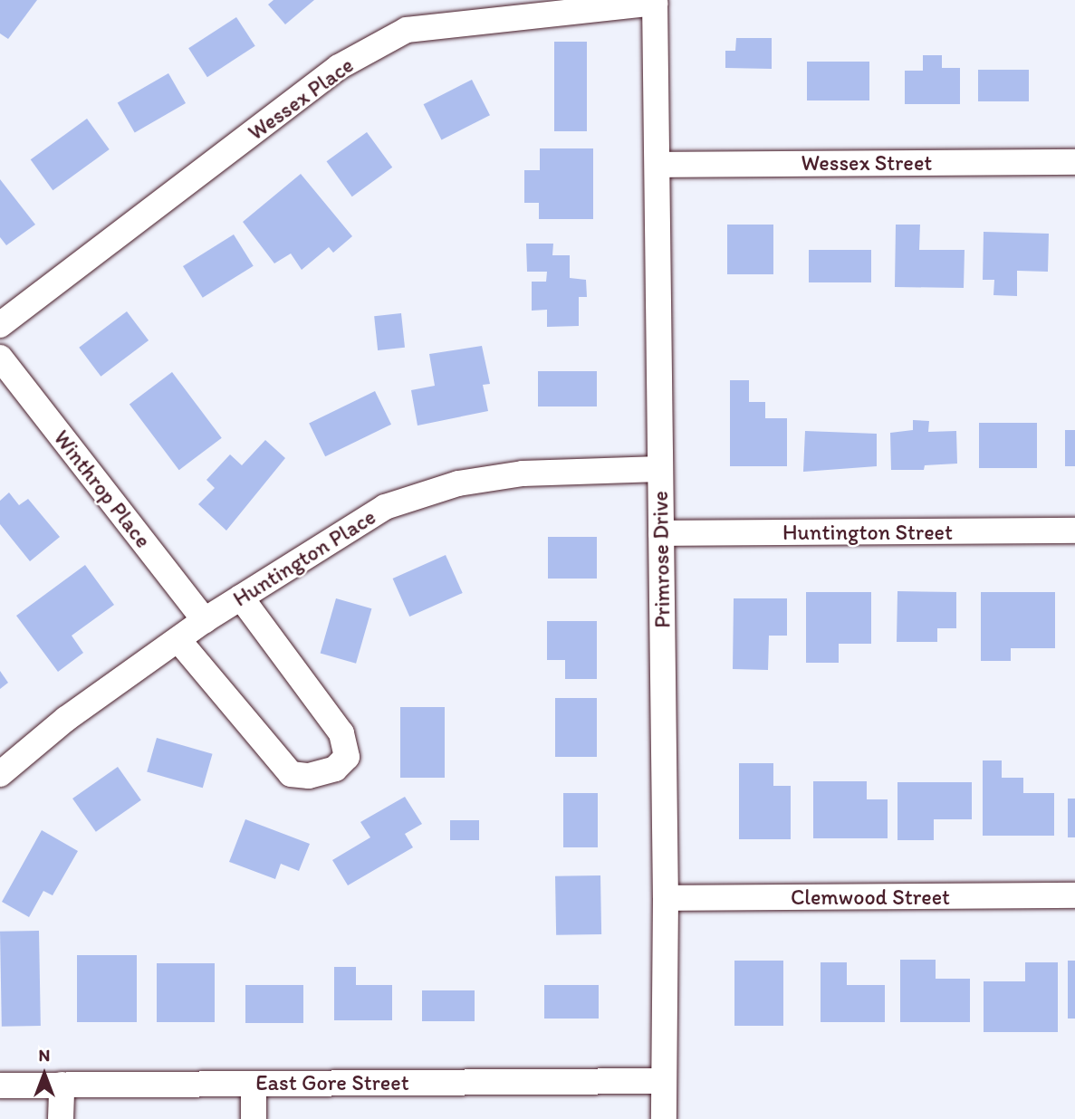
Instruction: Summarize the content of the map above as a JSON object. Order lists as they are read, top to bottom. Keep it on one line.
{"streets":{"street":["Wessex Place","Wessex Street","Winthrop Place","Huntington Street","Huntington Place","Primrose Drive","Clemwood Street","East Gore Street"]},"crossings":[["Wessex Place","Primrose Drive"],["Wessex Street","Primrose Drive"],["Winthrop Place","Huntington Place"],["Huntington Street","Primrose Drive"],["Huntington Place","Primrose Drive"],["Primrose Drive","Clemwood Street"],["Primrose Drive","East Gore Street"]],"north":"top"}
